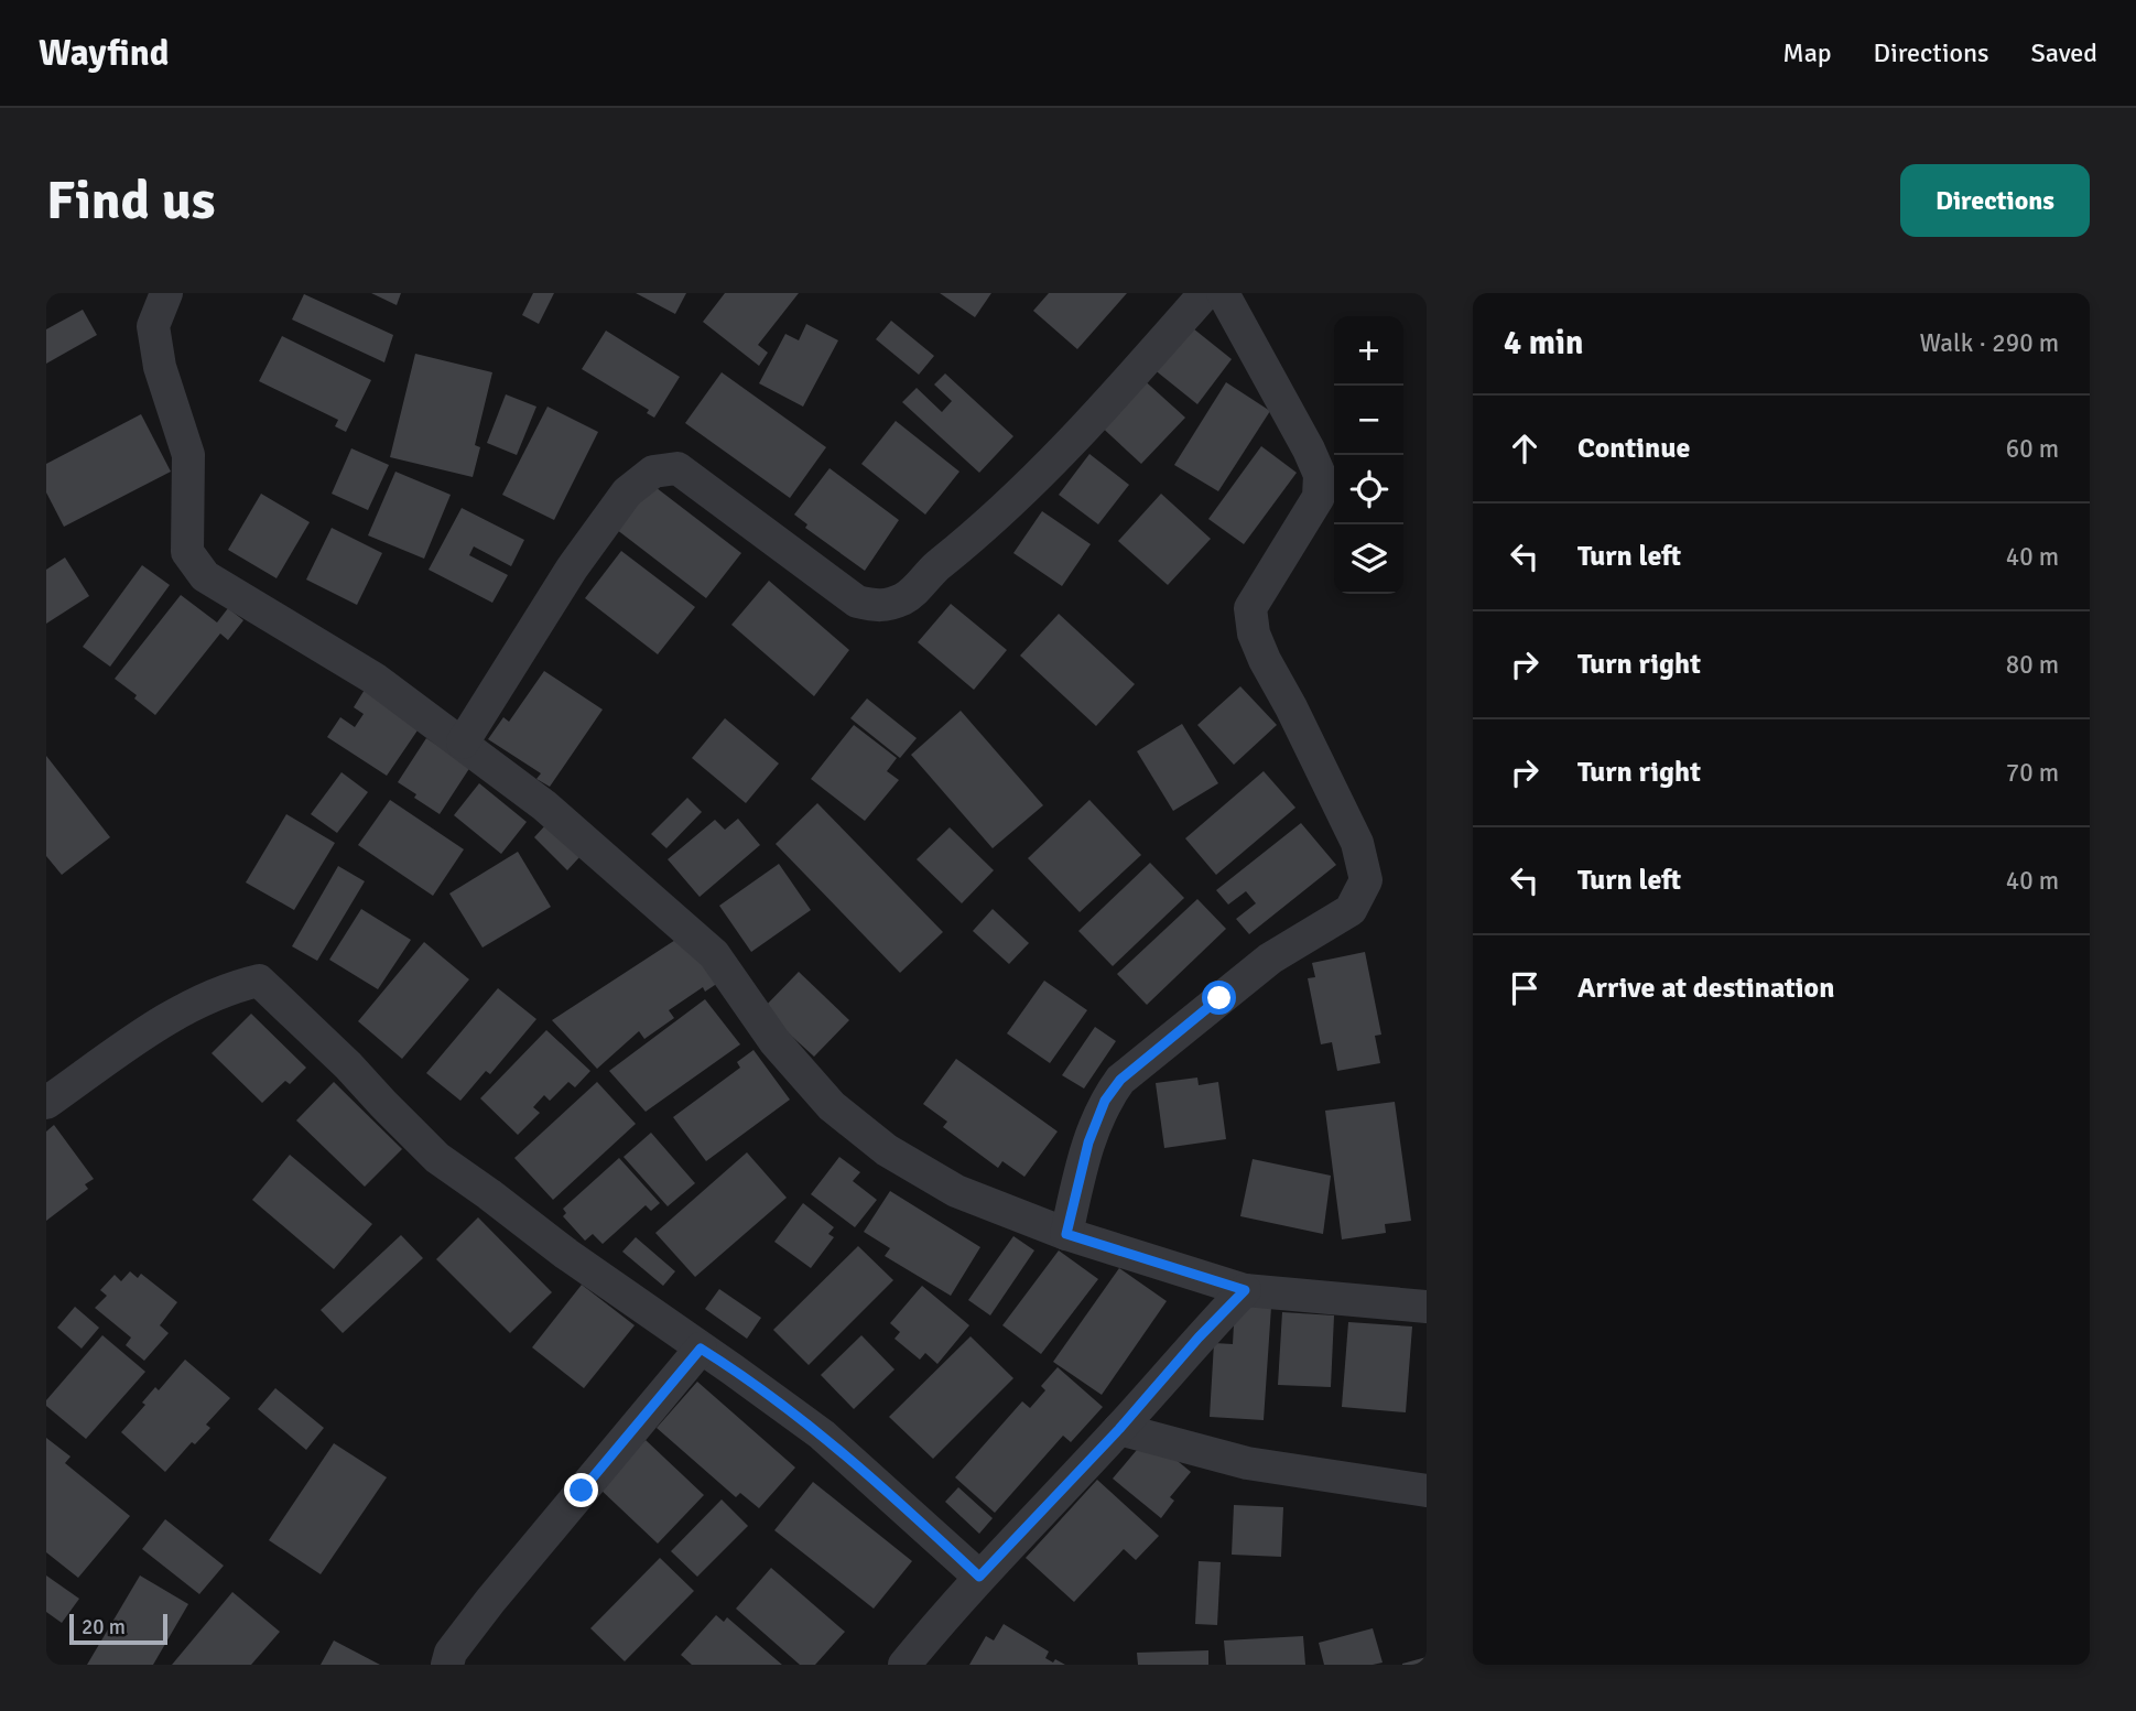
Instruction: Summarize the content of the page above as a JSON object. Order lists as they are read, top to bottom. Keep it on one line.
{"scale_bar":"20 m","page":{"header":"Wayfind","nav":["Map","Directions","Saved"],"buttons":"Directions","title":"Find us","heading":["4 min","Walk · 290 m"],"map_buttons":["+","−"],"list":[["Continue","60 m"],["Turn left","40 m"],["Turn right","80 m"],["Turn right","70 m"],["Turn left","40 m"],"Arrive at destination"],"scale":"20 m"}}
